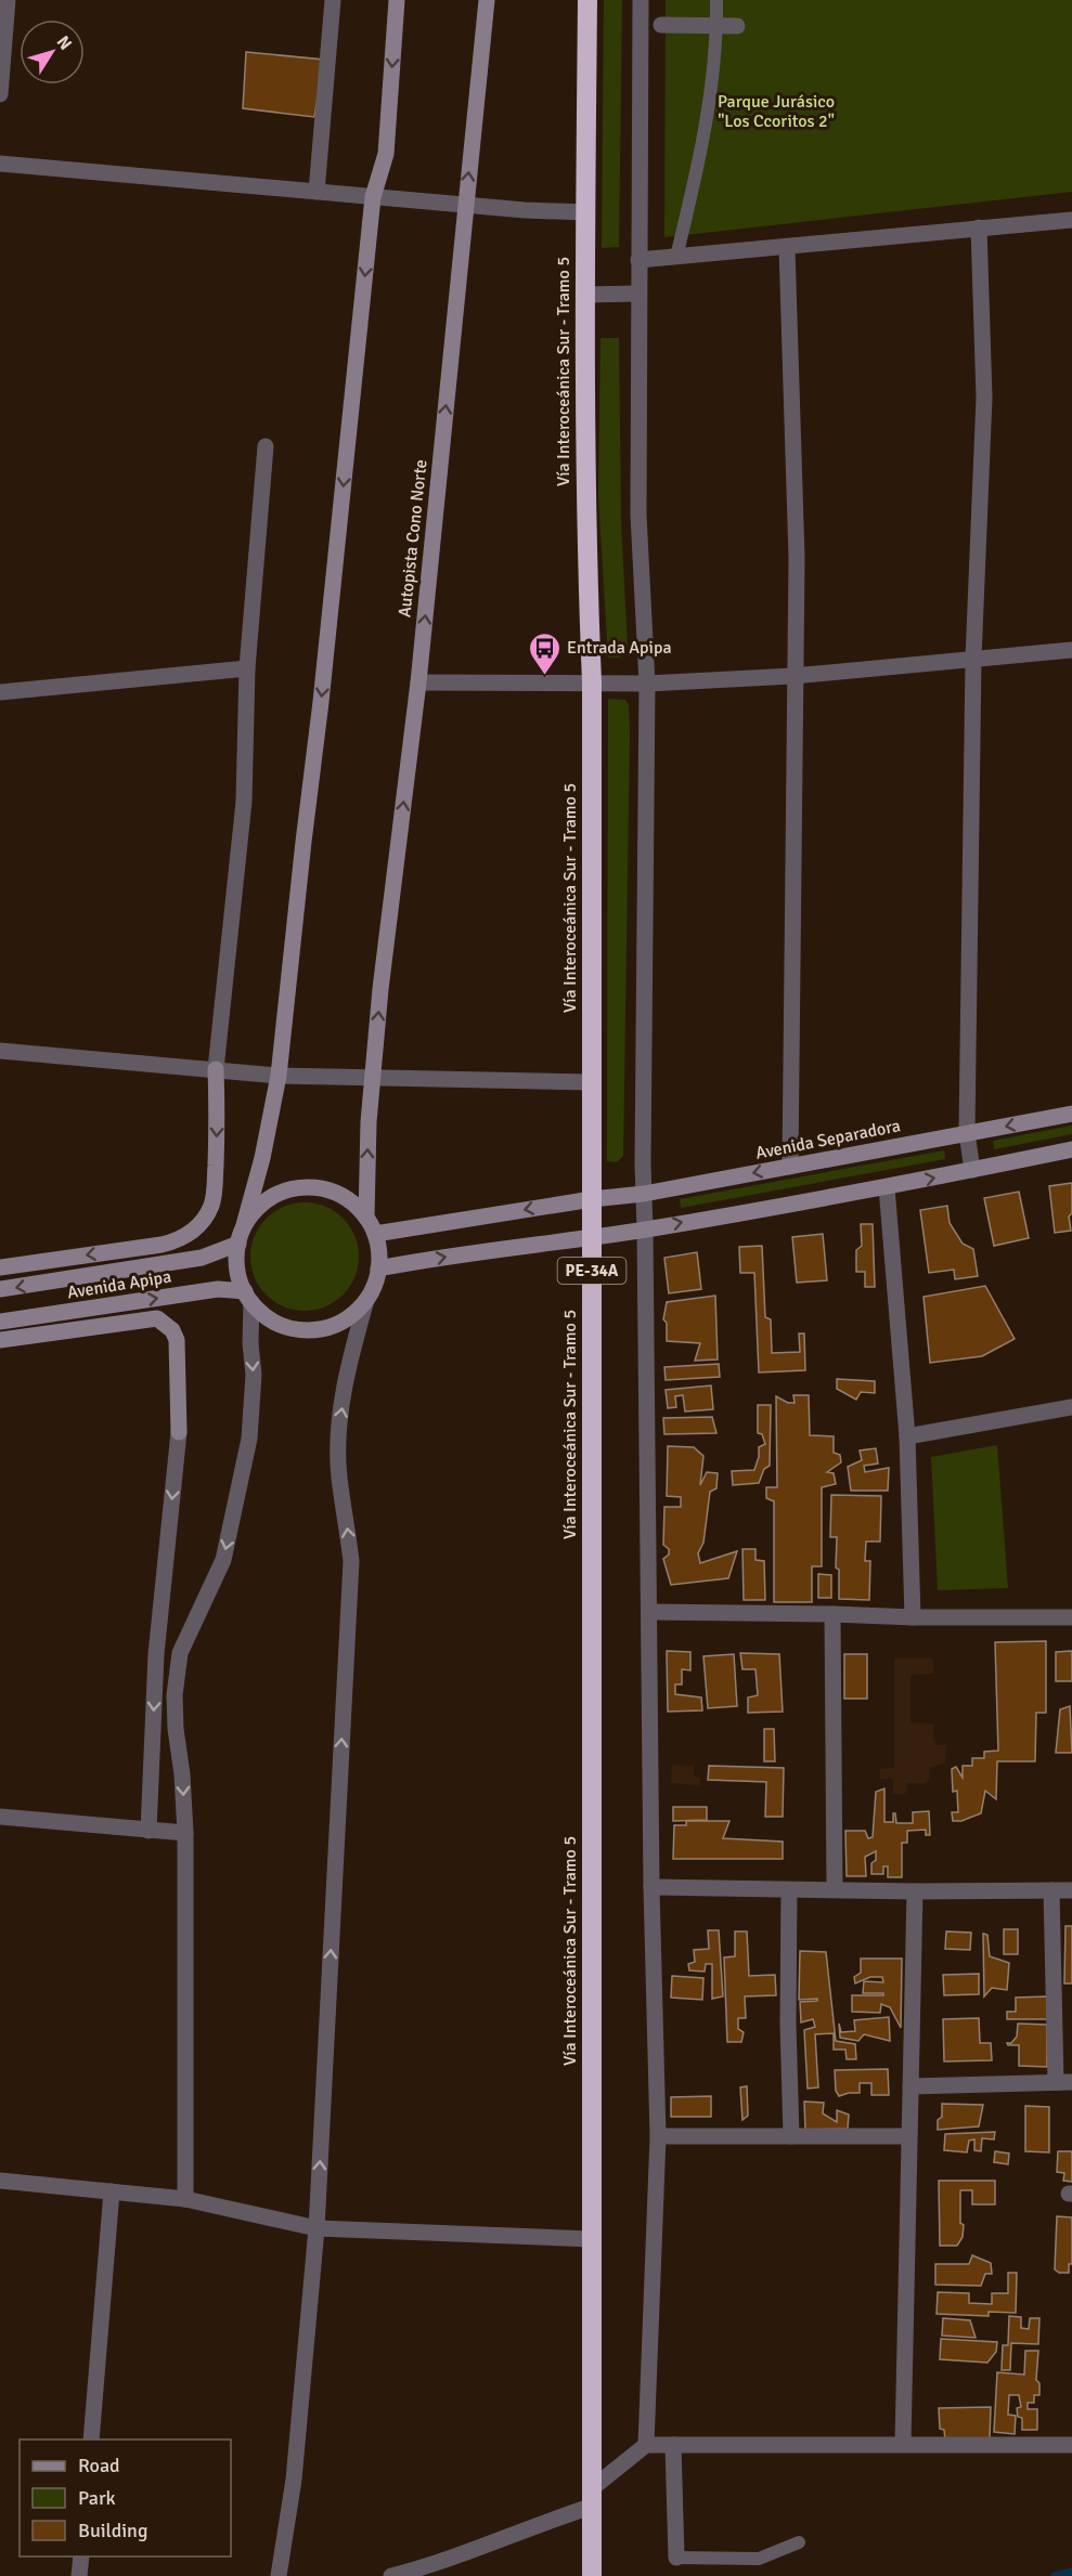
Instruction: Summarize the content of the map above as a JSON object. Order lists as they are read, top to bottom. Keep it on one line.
{"streets":{"highway":["Vía Interoceánica Sur - Tramo 5","PE-34A"],"main road":["Autopista Cono Norte","Avenida Separadora","Avenida Apipa"]},"crossings":[["Vía Interoceánica Sur - Tramo 5","Avenida Separadora"],["Autopista Cono Norte","Avenida Apipa"]],"parks":["Parque Jurásico \"Los Ccoritos 2\""],"places":{"bus stop":["Entrada Apipa"]},"legend":["Road","Park","Building"],"north":"top right"}
